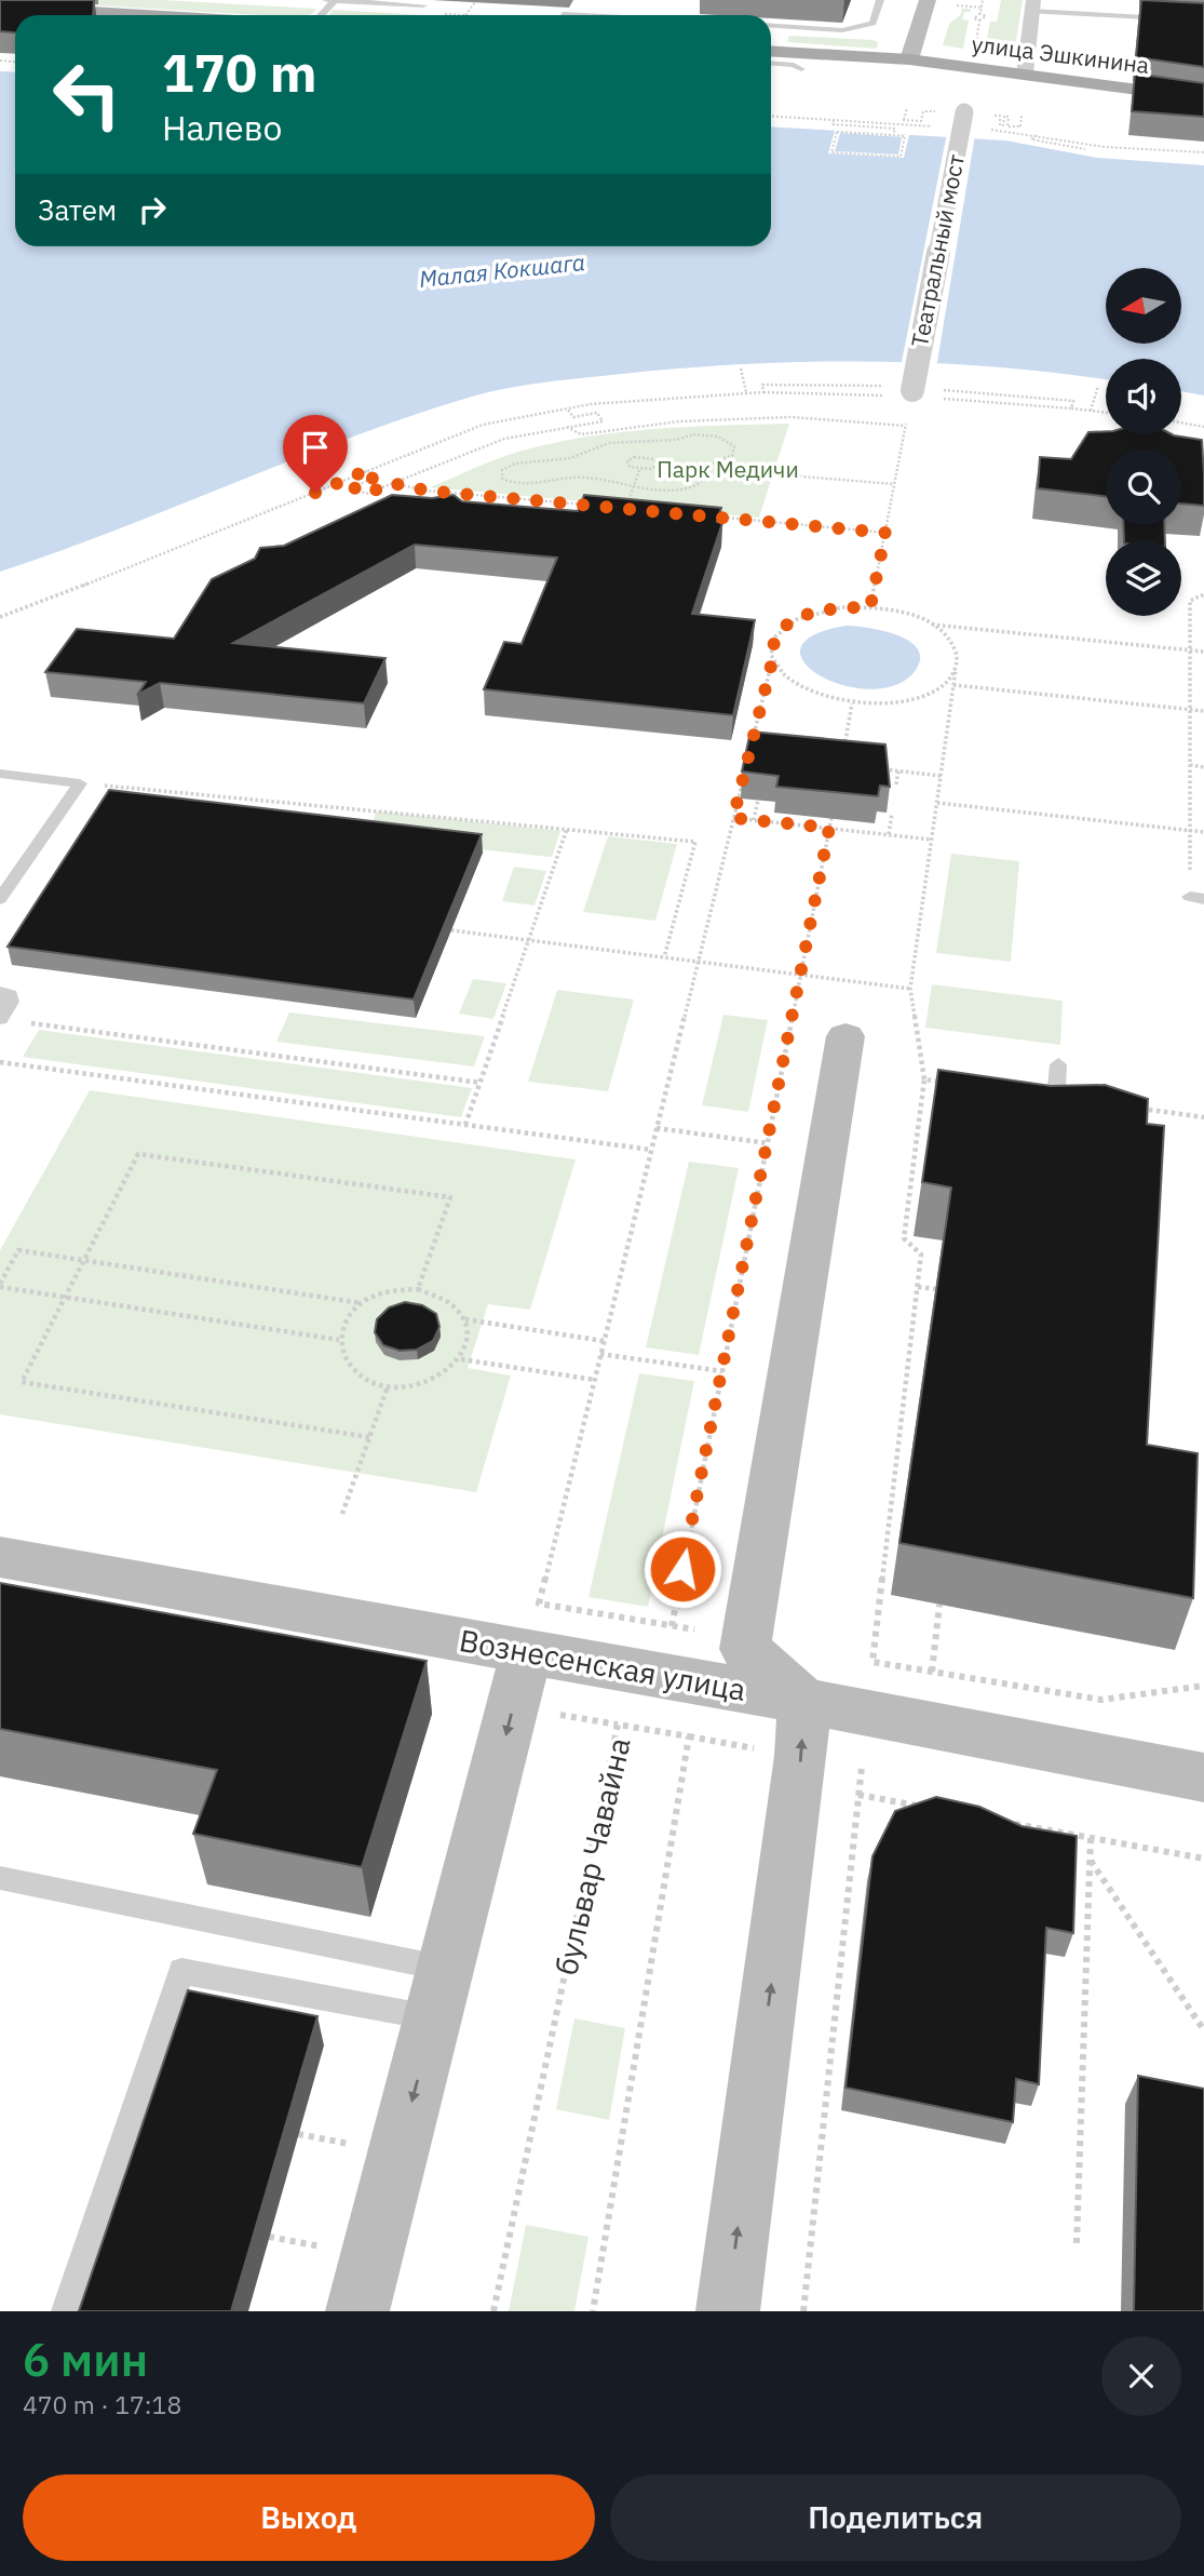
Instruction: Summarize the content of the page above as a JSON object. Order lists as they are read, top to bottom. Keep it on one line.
{"streets":{"main road":["улица Эшкинина"],"street":["Театральный мост","Вознесенская улица"],"path":["бульвар Чавайна"]},"water":["Малая Кокшага"],"parks":["Парк Медичи"],"north":"left","page":{"turn":["170 m","Налево"],"then":"Затем","heading":["6 мин","470 m · 17:18"],"buttons":["Выход","Поделиться"]}}
